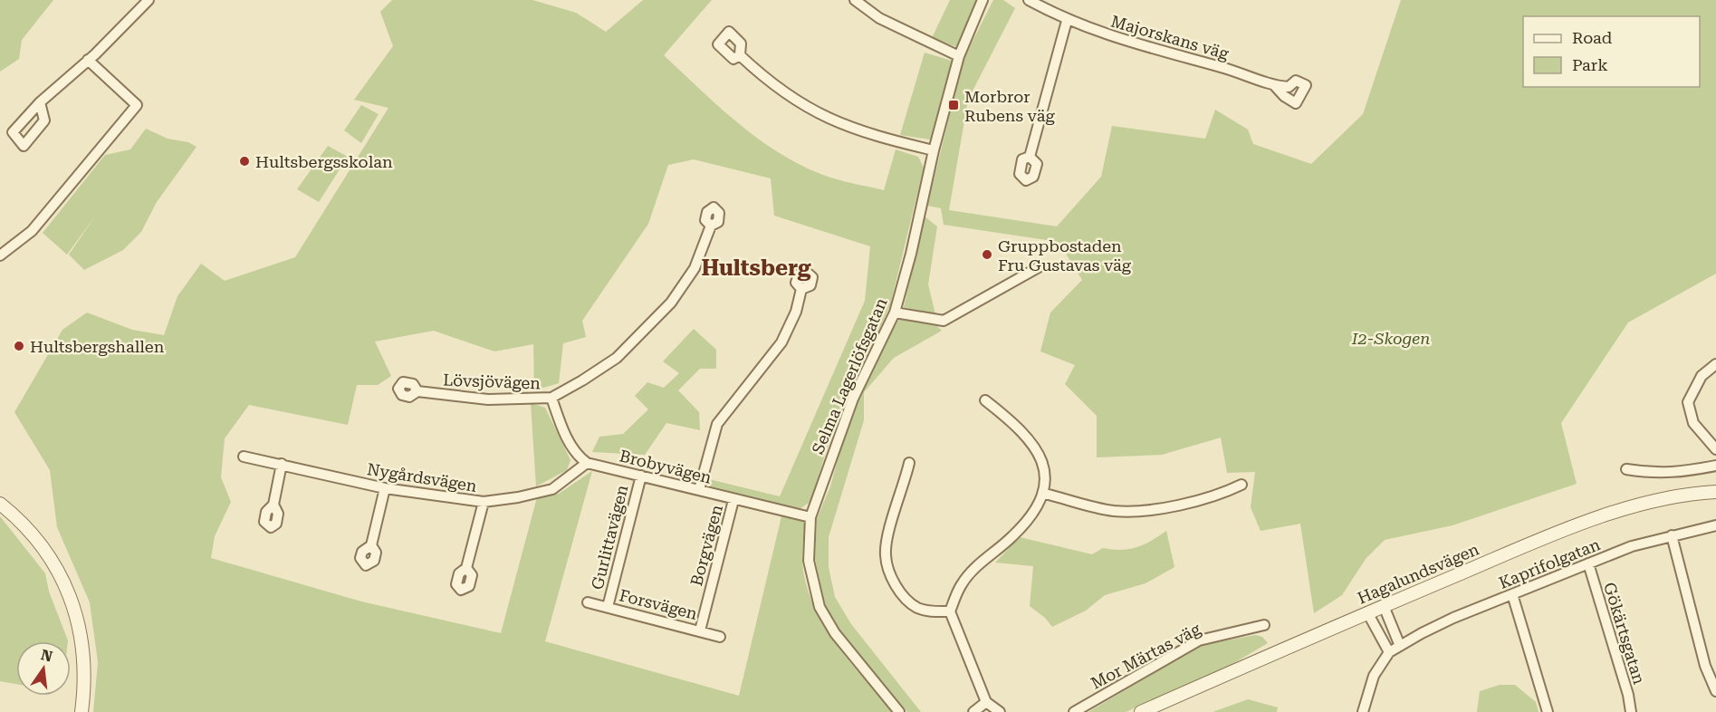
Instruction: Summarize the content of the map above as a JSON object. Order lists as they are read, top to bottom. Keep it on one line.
{"streets":{"street":["Majorskans väg","Selma Lagerlöfsgatan","Lövsjövägen","Brobyvägen","Nygårdsvägen","Gurlittavägen","Borgvägen","Kaprifolgatan","Hagalundsvägen","Forsvägen","Gökärtsgatan","Mor Märtas väg"]},"crossings":[["Selma Lagerlöfsgatan","Brobyvägen"],["Brobyvägen","Nygårdsvägen"],["Brobyvägen","Gurlittavägen"],["Brobyvägen","Borgvägen"],["Gurlittavägen","Forsvägen"],["Borgvägen","Forsvägen"],["Kaprifolgatan","Gökärtsgatan"]],"districts":["Hultsberg"],"parks":["I2-Skogen"],"places":{"transit":["Morbror Rubens väg"],"other":["Hultsbergsskolan","Gruppbostaden Fru Gustavas väg","Hultsbergshallen"]},"legend":["Road","Park"],"north":"top"}
